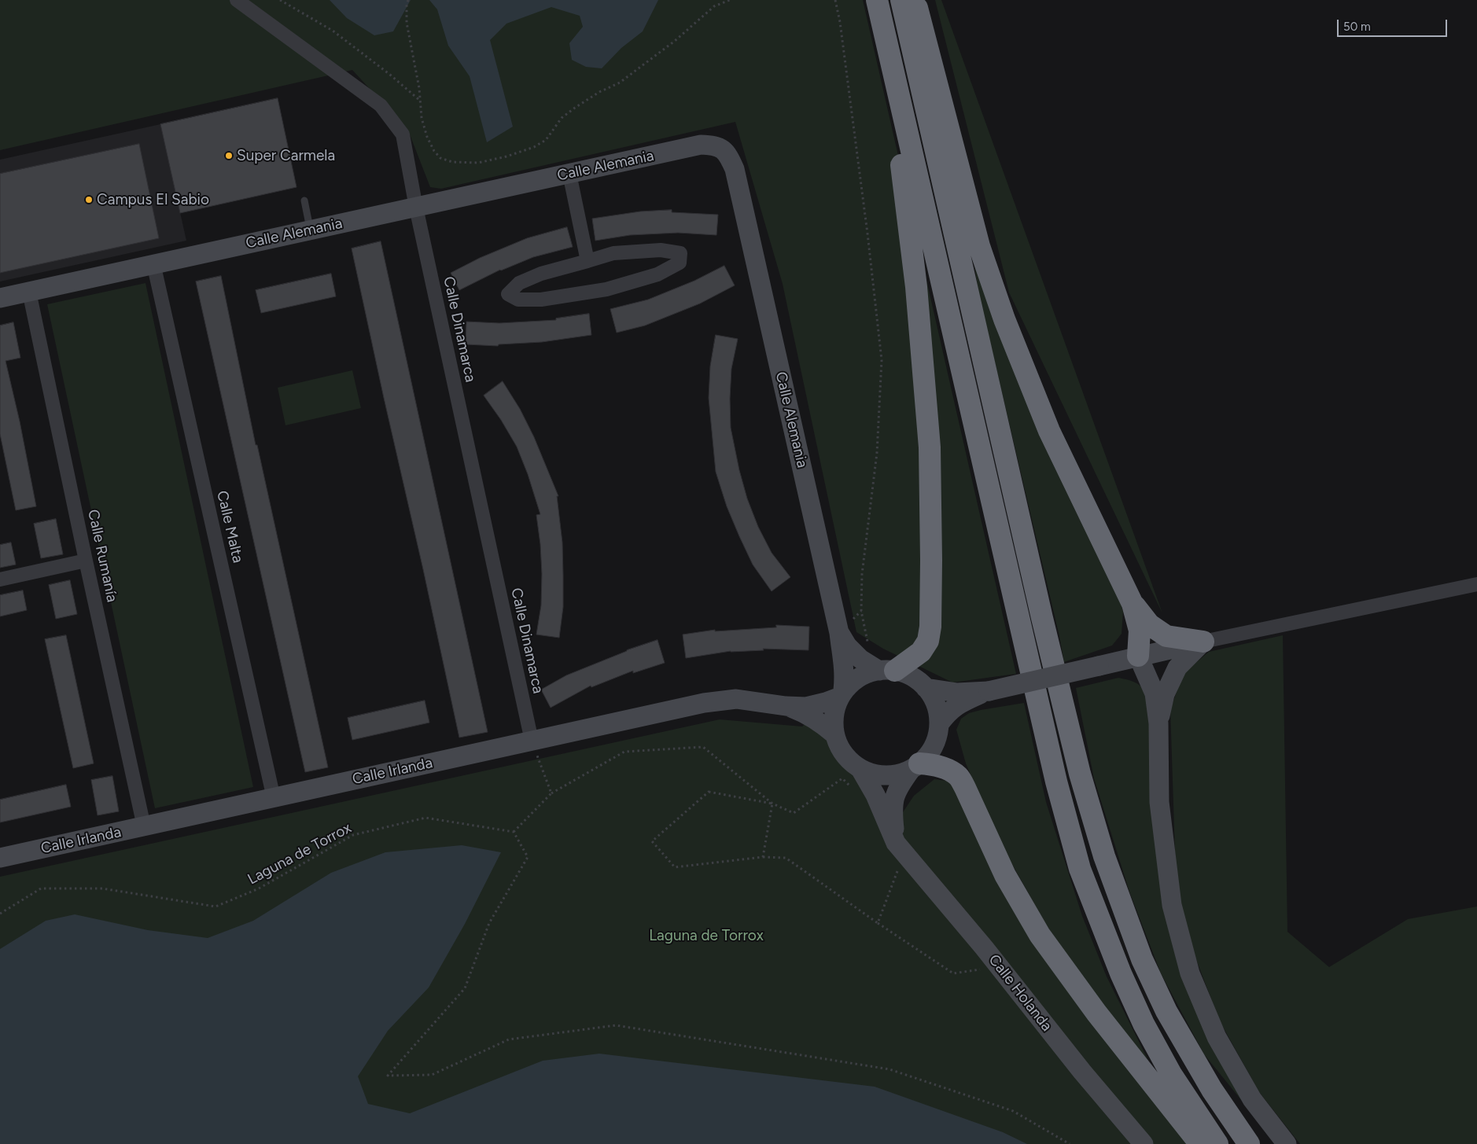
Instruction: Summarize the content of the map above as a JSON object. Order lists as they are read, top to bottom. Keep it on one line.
{"streets":{"street":["Calle Alemania","Calle Dinamarca","Calle Malta","Calle Rumanía","Calle Irlanda","Calle Holanda"],"path":["Laguna de Torrox"]},"crossings":[["Calle Alemania","Calle Dinamarca"],["Calle Alemania","Calle Malta"],["Calle Alemania","Calle Rumanía"],["Calle Alemania","Calle Irlanda"],["Calle Alemania","Calle Holanda"],["Calle Dinamarca","Calle Irlanda"],["Calle Malta","Calle Irlanda"],["Calle Rumanía","Calle Irlanda"],["Calle Irlanda","Calle Holanda"]],"parks":["Laguna de Torrox"],"places":["Super Carmela","Campus El Sabio"],"scale_bar":"50 m"}
